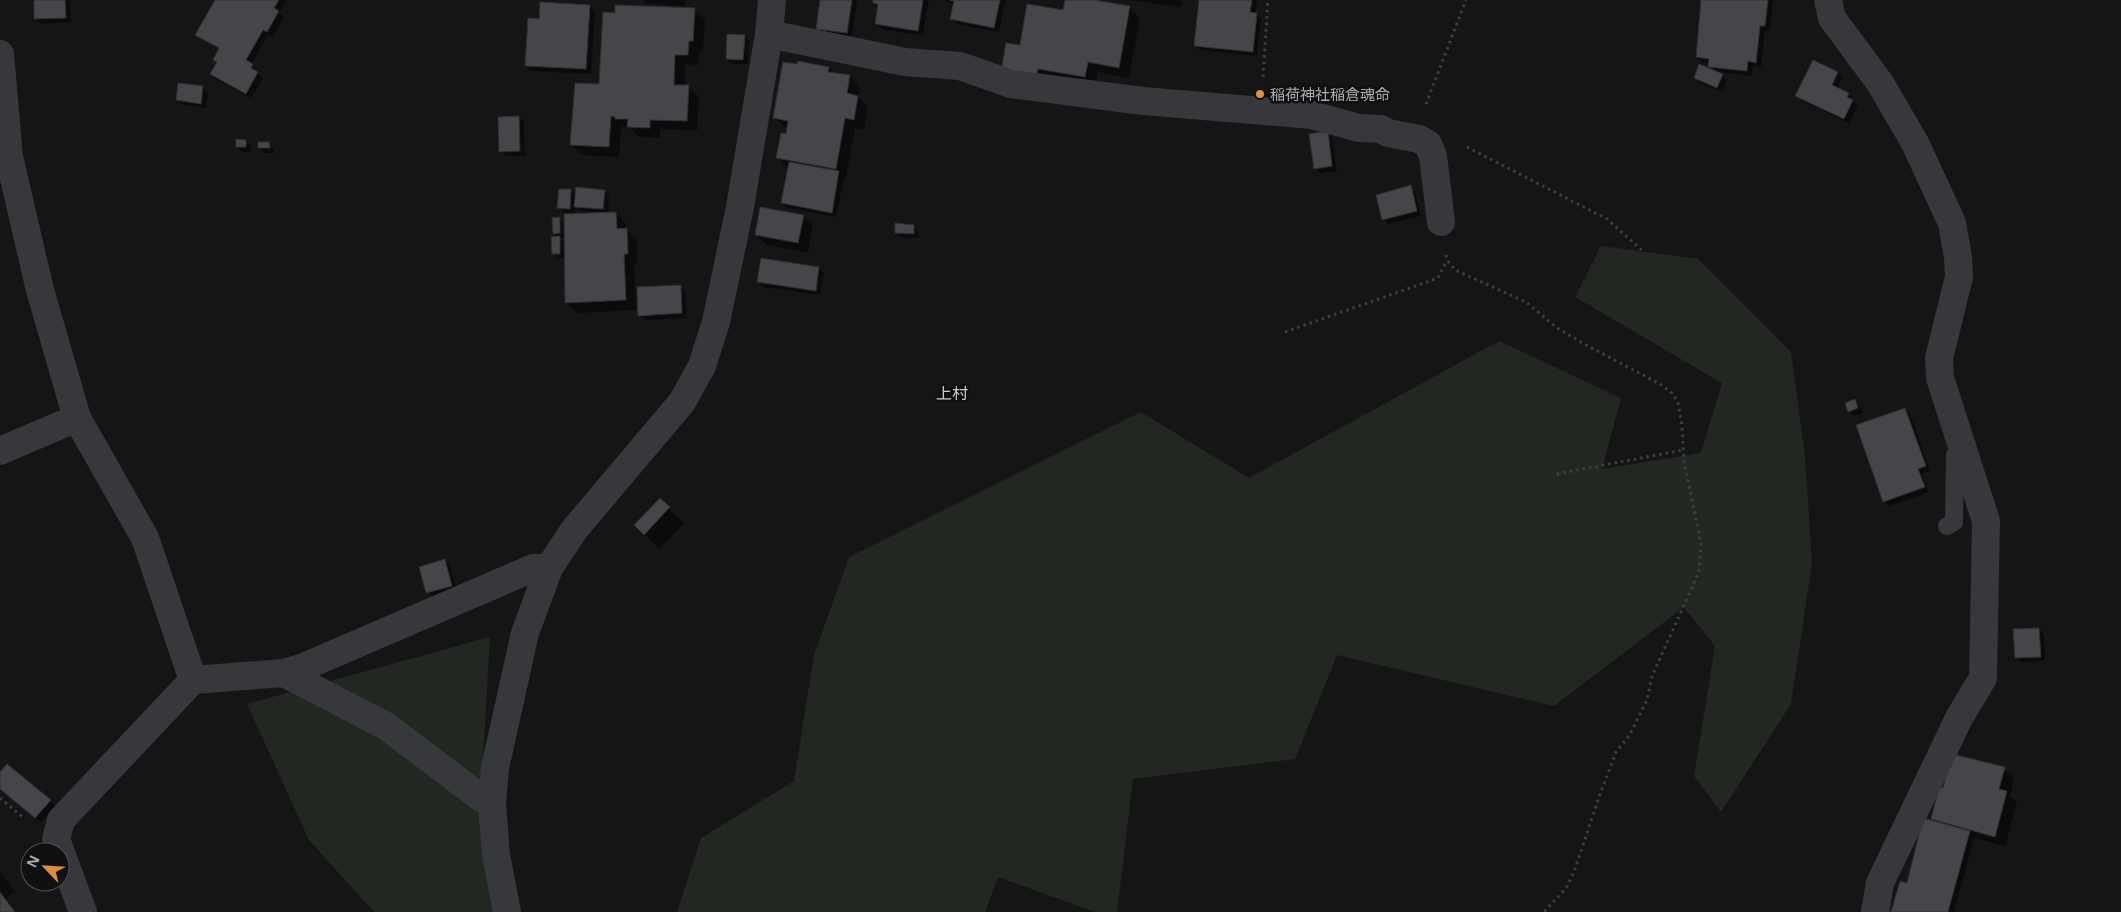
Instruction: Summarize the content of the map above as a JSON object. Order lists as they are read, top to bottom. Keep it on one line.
{"districts":["上村"],"places":["稲荷神社稲倉魂命"],"north":"top left"}
